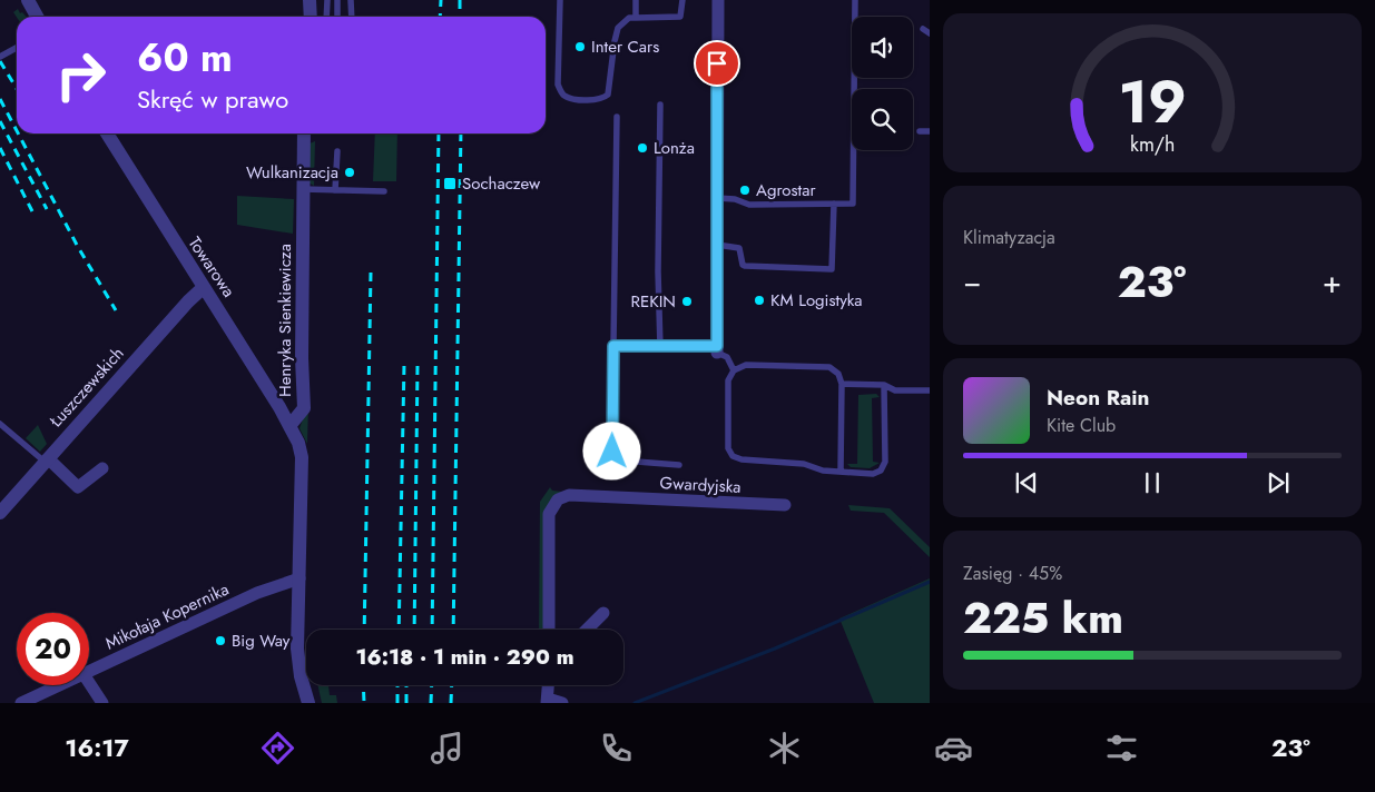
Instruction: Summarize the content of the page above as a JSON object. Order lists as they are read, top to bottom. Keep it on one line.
{"streets":{"street":["Towarowa","Henryka Sienkiewicza","Łuszczewskich","Gwardyjska","Mikołaja Kopernika"]},"crossings":[["Towarowa","Henryka Sienkiewicza"],["Towarowa","Łuszczewskich"]],"places":{"other":["Inter Cars","Lonża","Wulkanizacja","Agrostar","KM Logistyka","REKIN","Big Way"],"transit":["Sochaczew"]},"page":{"turn":["60 m","Skręć w prawo"],"tile":["Klimatyzacja",["Zasięg · 45%","225 km"]],"heat":["−","23°","+"],"song":["Neon Rain","Kite Club"],"limit":"20","trip":"16:18 · 1 min · 290 m","tabs":["16:17","23°"],"gauge":["19","km/h"]}}
